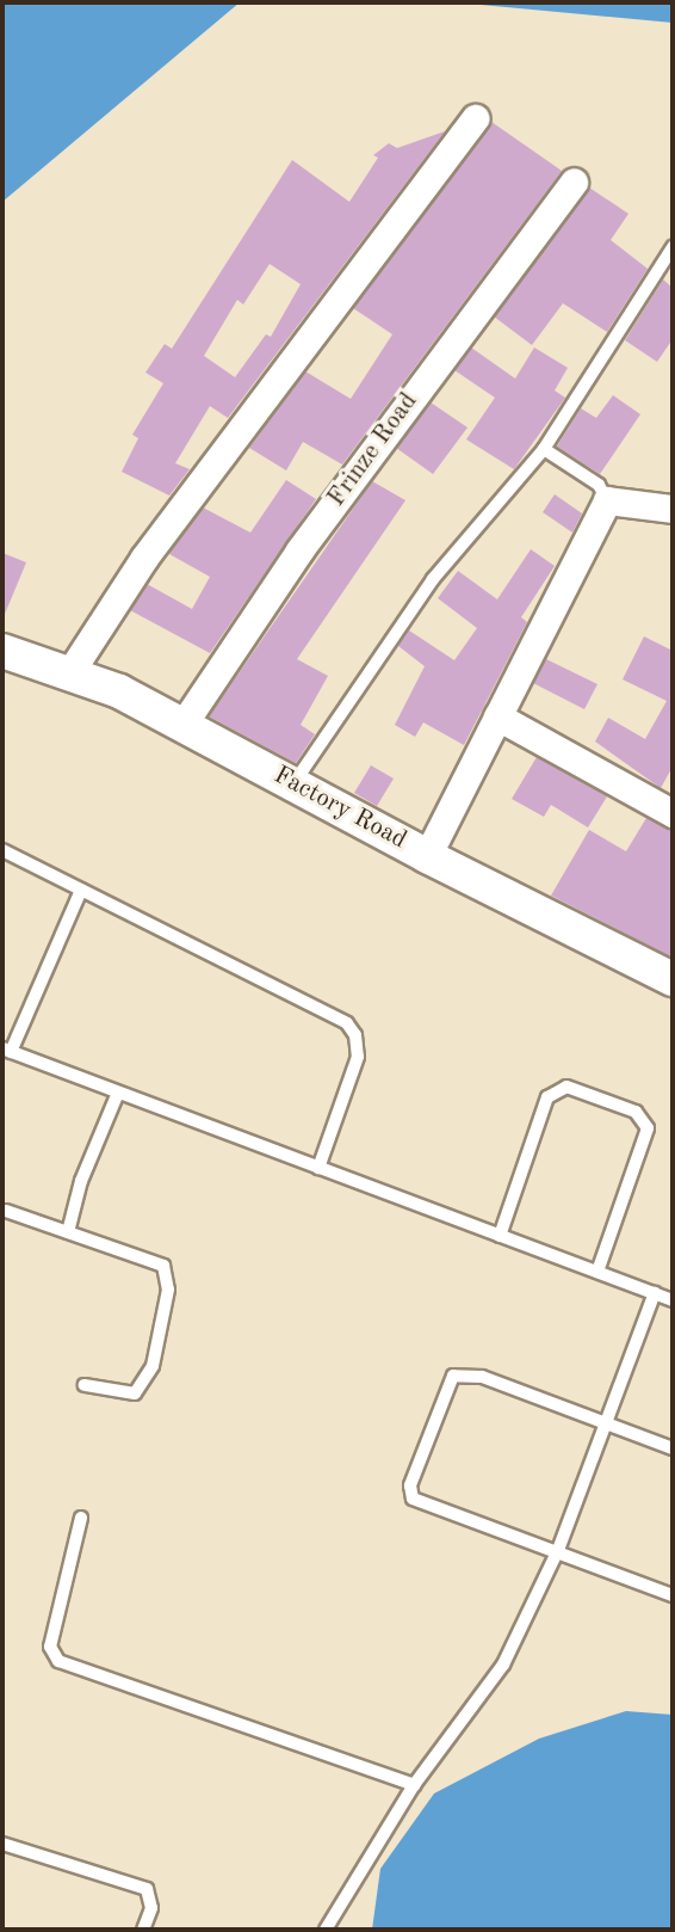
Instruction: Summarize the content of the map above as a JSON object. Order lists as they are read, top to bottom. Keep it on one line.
{"streets":{"street":["Frinze Road","Factory Road"]},"crossings":[["Frinze Road","Factory Road"]]}
